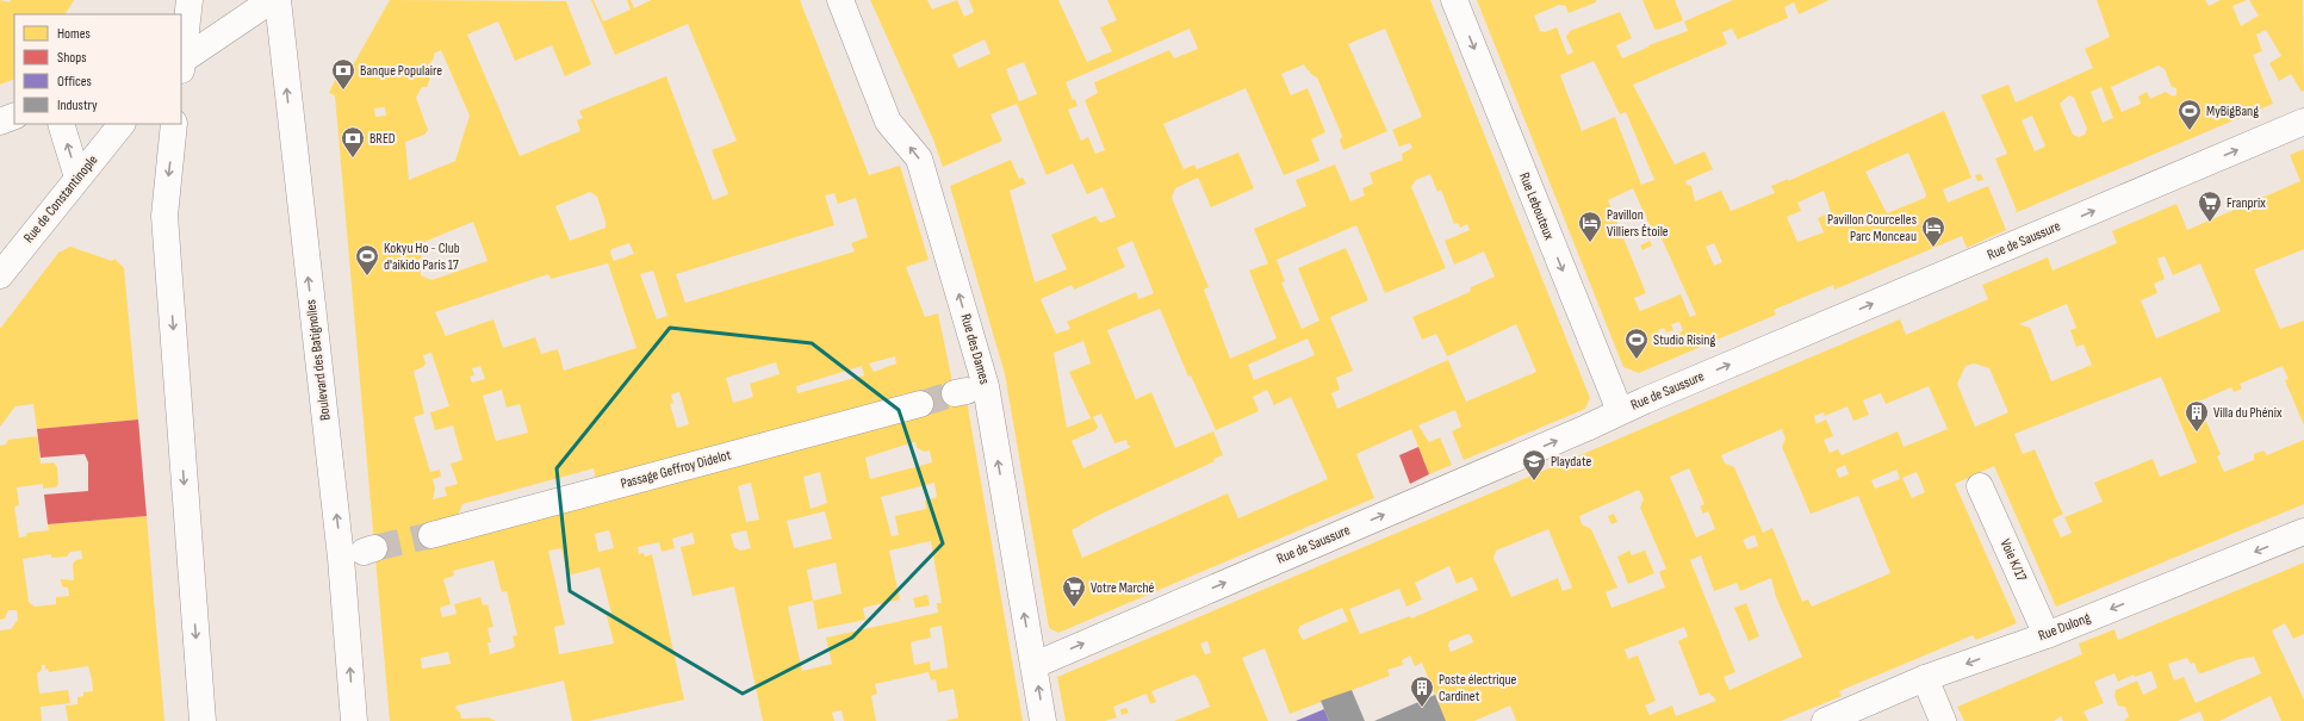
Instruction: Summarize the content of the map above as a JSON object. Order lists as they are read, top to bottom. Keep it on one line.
{"streets":{"street":["Rue de Constantinople","Rue Lebouteux","Rue de Saussure","Rue des Dames","Boulevard des Batignolles","Passage Geffroy Didelot","Voie K/17","Rue Dulong"]},"crossings":[["Rue Lebouteux","Rue de Saussure"],["Rue de Saussure","Rue des Dames"],["Voie K/17","Rue Dulong"]],"one_way":["Rue Lebouteux","Rue de Saussure","Rue des Dames","Rue Dulong"],"places":{"bank":["Banque Populaire","BRED"],"sports":["MyBigBang","Kokyu Ho - Club d'aikido Paris 17","Studio Rising"],"supermarket":["Franprix","Votre Marché"],"hotel":["Pavillon Villiers Étoile","Pavillon Courcelles Parc Monceau"],"building":["Villa du Phénix","Poste électrique Cardinet"],"school or university":["Playdate"]},"legend":["Homes","Shops","Offices","Industry"]}
